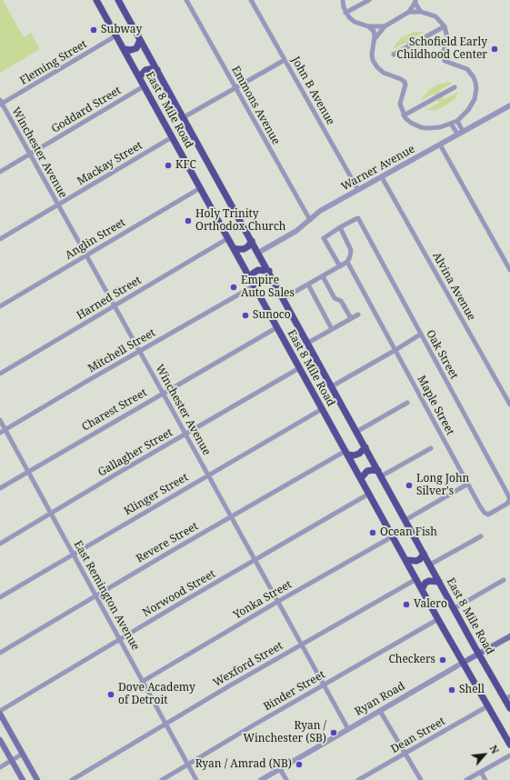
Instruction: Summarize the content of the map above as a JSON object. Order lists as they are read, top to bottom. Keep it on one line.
{"streets":{"highway":["East 8 Mile Road"],"main road":["Ryan Road"],"street":["Fleming Street","John B Avenue","Emmons Avenue","Goddard Street","Winchester Avenue","Mackay Street","Warner Avenue","Anglin Street","Alvina Avenue","Harned Street","Mitchell Street","Oak Street","Maple Street","Charest Street","Gallagher Street","Klinger Street","Revere Street","Norwood Street","East Remington Avenue","Yonka Street","Wexford Street","Binder Street","Dean Street"]},"crossings":[["Fleming Street","East 8 Mile Road"],["Fleming Street","Winchester Avenue"],["John B Avenue","Warner Avenue"],["Emmons Avenue","Warner Avenue"],["Goddard Street","East 8 Mile Road"],["Goddard Street","Winchester Avenue"],["East 8 Mile Road","Mackay Street"],["East 8 Mile Road","Warner Avenue"],["East 8 Mile Road","Anglin Street"],["East 8 Mile Road","Harned Street"],["East 8 Mile Road","Mitchell Street"],["East 8 Mile Road","Charest Street"],["East 8 Mile Road","Gallagher Street"],["East 8 Mile Road","Klinger Street"],["East 8 Mile Road","Revere Street"],["East 8 Mile Road","Norwood Street"],["East 8 Mile Road","Yonka Street"],["East 8 Mile Road","Wexford Street"],["East 8 Mile Road","Binder Street"],["East 8 Mile Road","Ryan Road"],["East 8 Mile Road","Dean Street"],["Winchester Avenue","Mackay Street"],["Winchester Avenue","Anglin Street"],["Winchester Avenue","Harned Street"],["Winchester Avenue","Mitchell Street"],["Winchester Avenue","Charest Street"],["Winchester Avenue","Gallagher Street"],["Winchester Avenue","Klinger Street"],["Winchester Avenue","Revere Street"],["Winchester Avenue","Norwood Street"],["Winchester Avenue","Yonka Street"],["Winchester Avenue","Wexford Street"],["Winchester Avenue","Binder Street"],["Winchester Avenue","Ryan Road"],["Warner Avenue","Alvina Avenue"],["Mitchell Street","East Remington Avenue"],["Oak Street","Maple Street"],["Charest Street","East Remington Avenue"],["Gallagher Street","East Remington Avenue"],["Klinger Street","East Remington Avenue"],["Revere Street","East Remington Avenue"],["Norwood Street","East Remington Avenue"],["East Remington Avenue","Yonka Street"],["East Remington Avenue","Wexford Street"],["East Remington Avenue","Binder Street"]],"places":["Subway","Schofield Early Childhood Center","KFC","Holy Trinity Orthodox Church","Empire Auto Sales","Sunoco","Long John Silver's","Ocean Fish","Valero","Checkers","Shell","Dove Academy of Detroit","Ryan / Winchester (SB)","Ryan / Amrad (NB)"],"north":"top right"}
